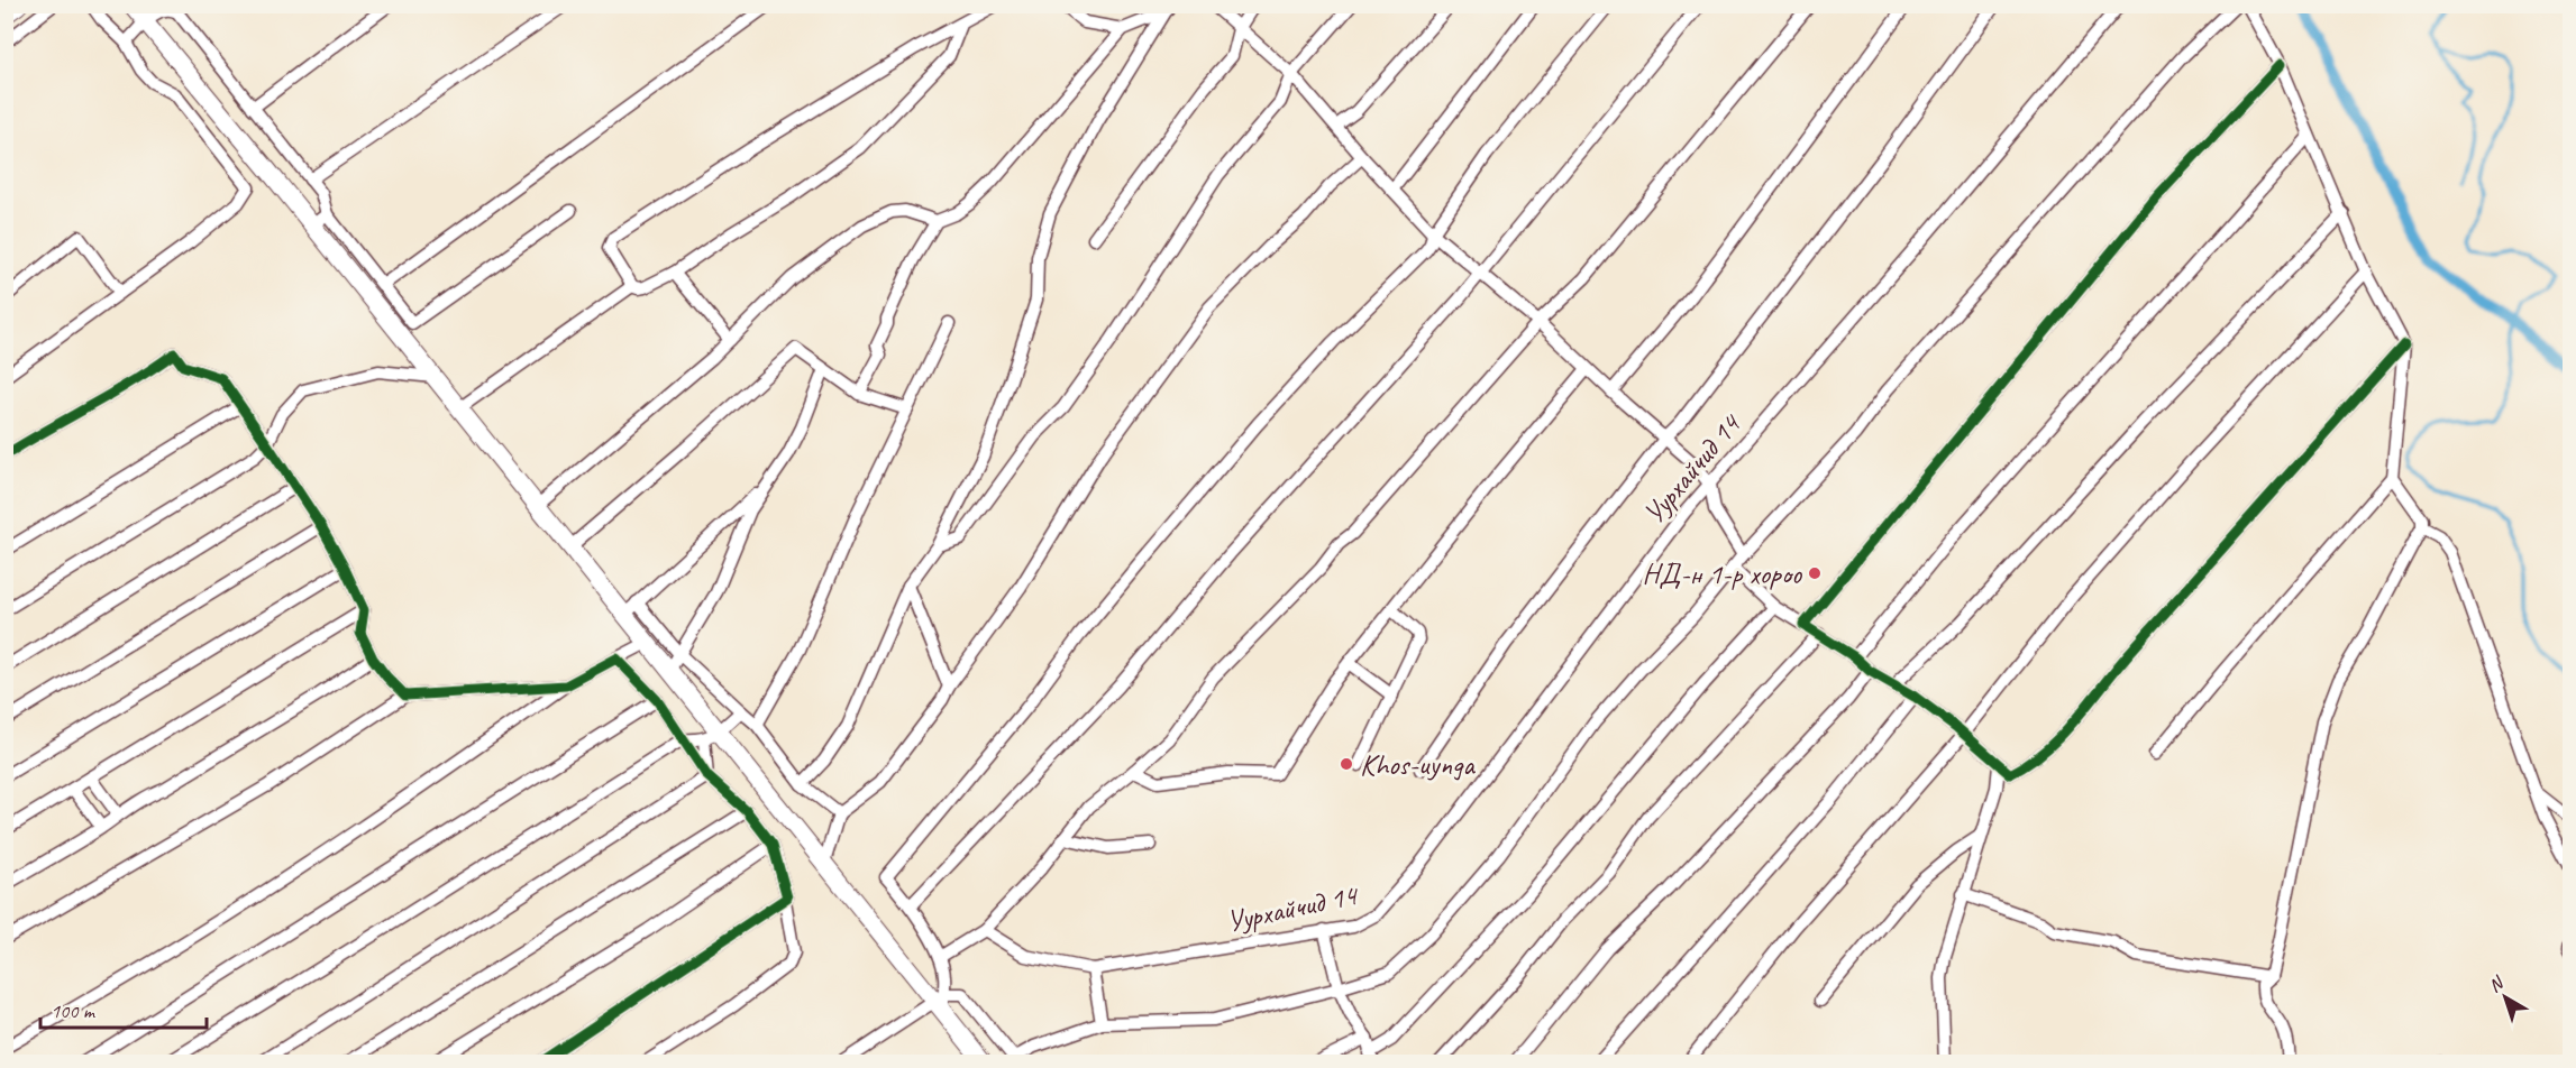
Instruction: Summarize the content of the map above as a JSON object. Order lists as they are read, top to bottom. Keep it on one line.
{"streets":{"street":["Уурхайчид 14"]},"places":["НД-н 1-р хороо","Khos-uynga"],"scale_bar":"100 m","north":"top left"}
